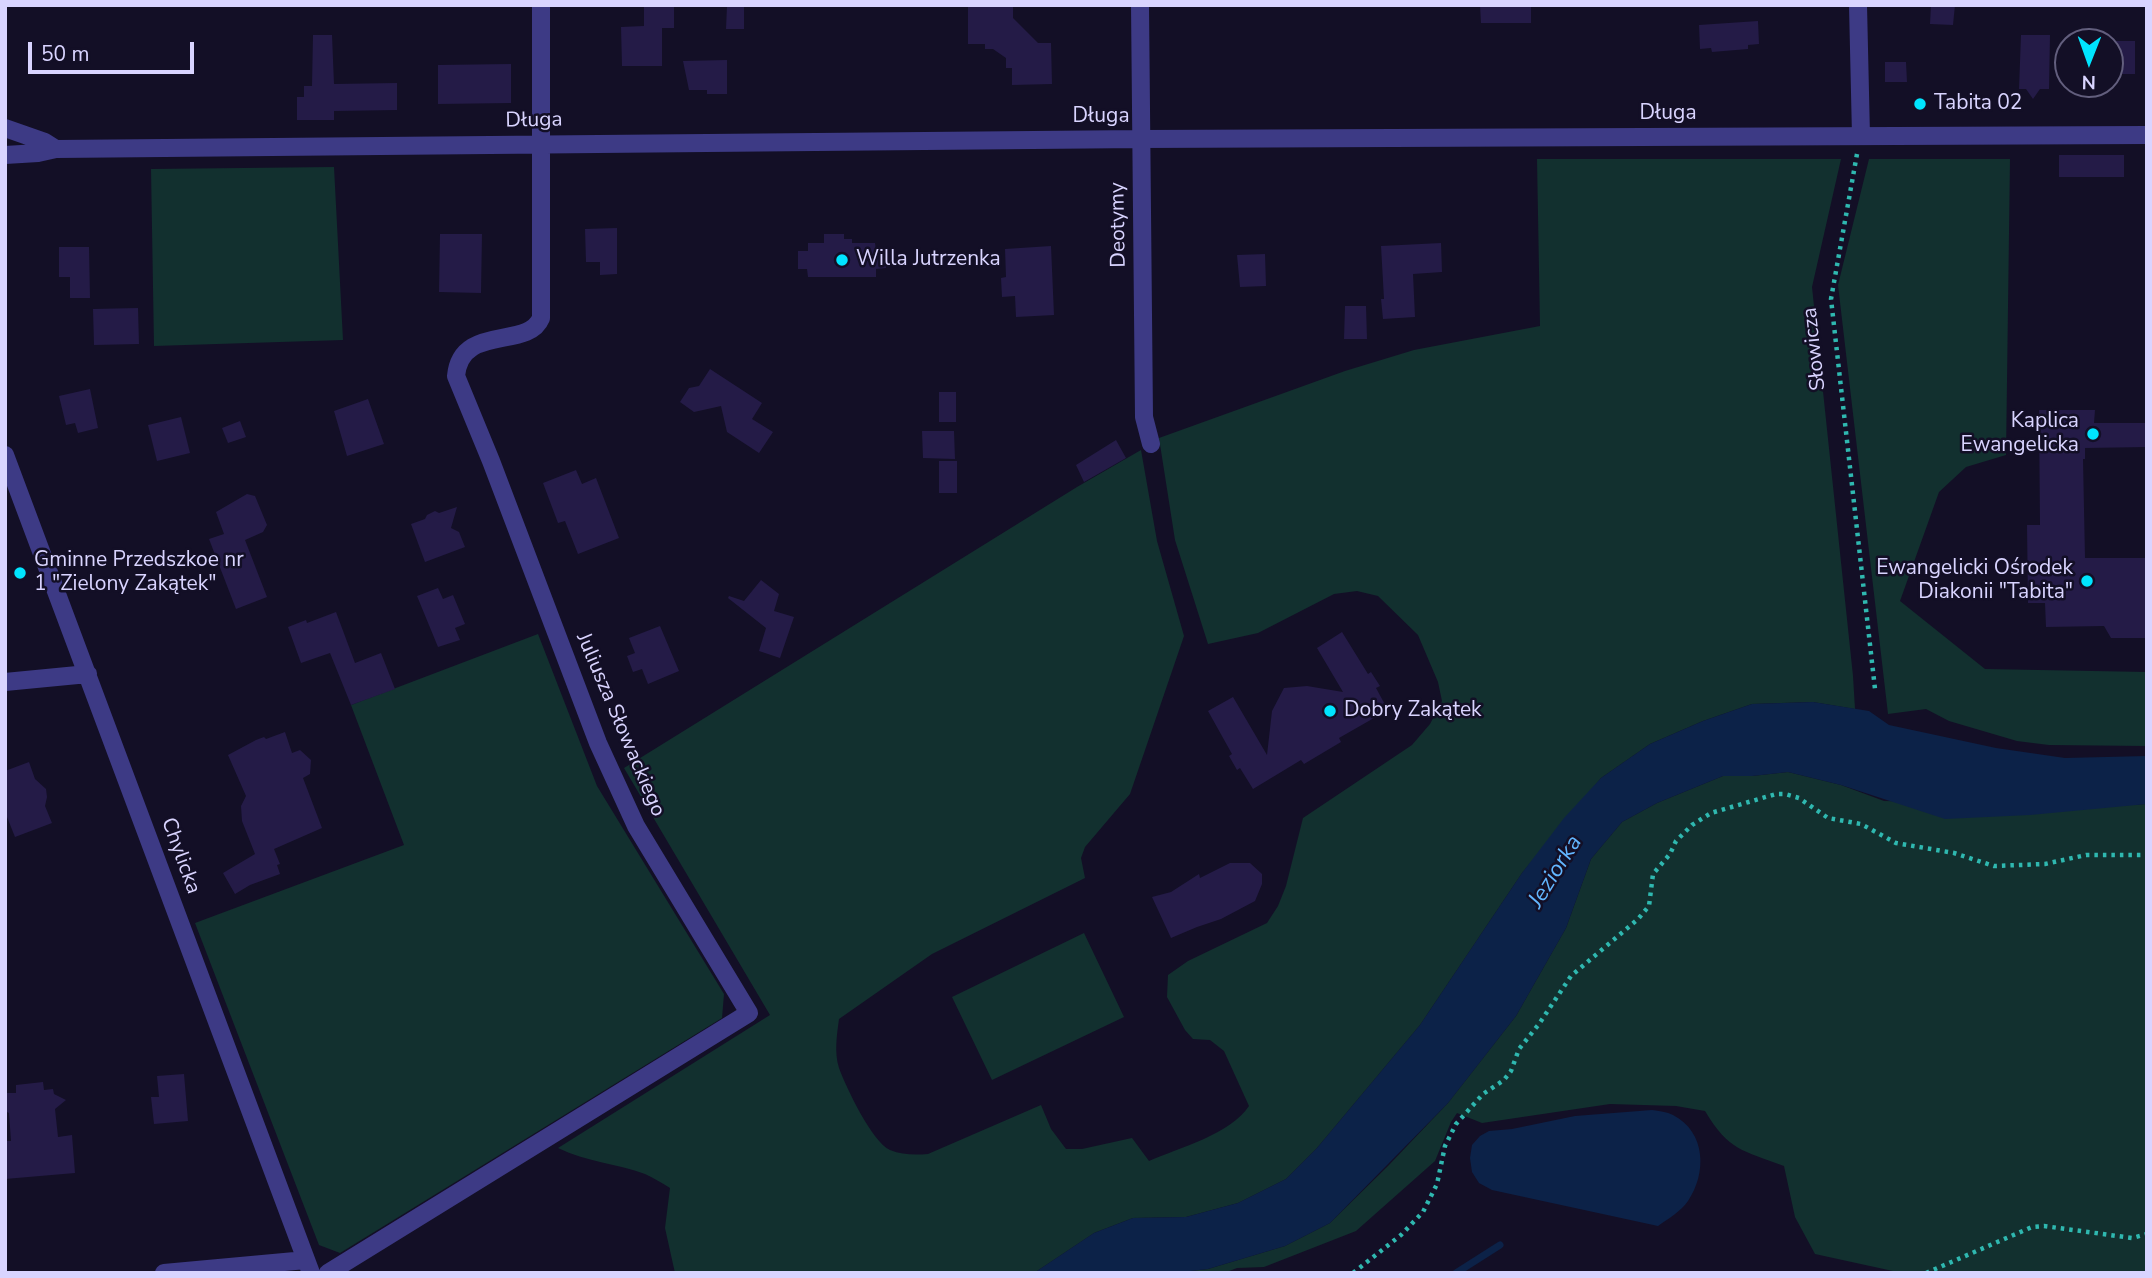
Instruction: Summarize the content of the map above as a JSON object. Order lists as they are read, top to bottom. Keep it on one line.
{"streets":{"street":["Długa","Deotymy","Juliusza Słowackiego","Chylicka"],"path":["Słowicza"]},"crossings":[["Długa","Deotymy"],["Długa","Słowicza"],["Długa","Juliusza Słowackiego"]],"water":["Jeziorka"],"places":["Tabita 02","Willa Jutrzenka","Kaplica Ewangelicka","Gminne Przedszkoe nr 1 \"Zielony Zakątek\"","Ewangelicki Ośrodek Diakonii \"Tabita\"","Dobry Zakątek"],"scale_bar":"50 m","north":"bottom"}
